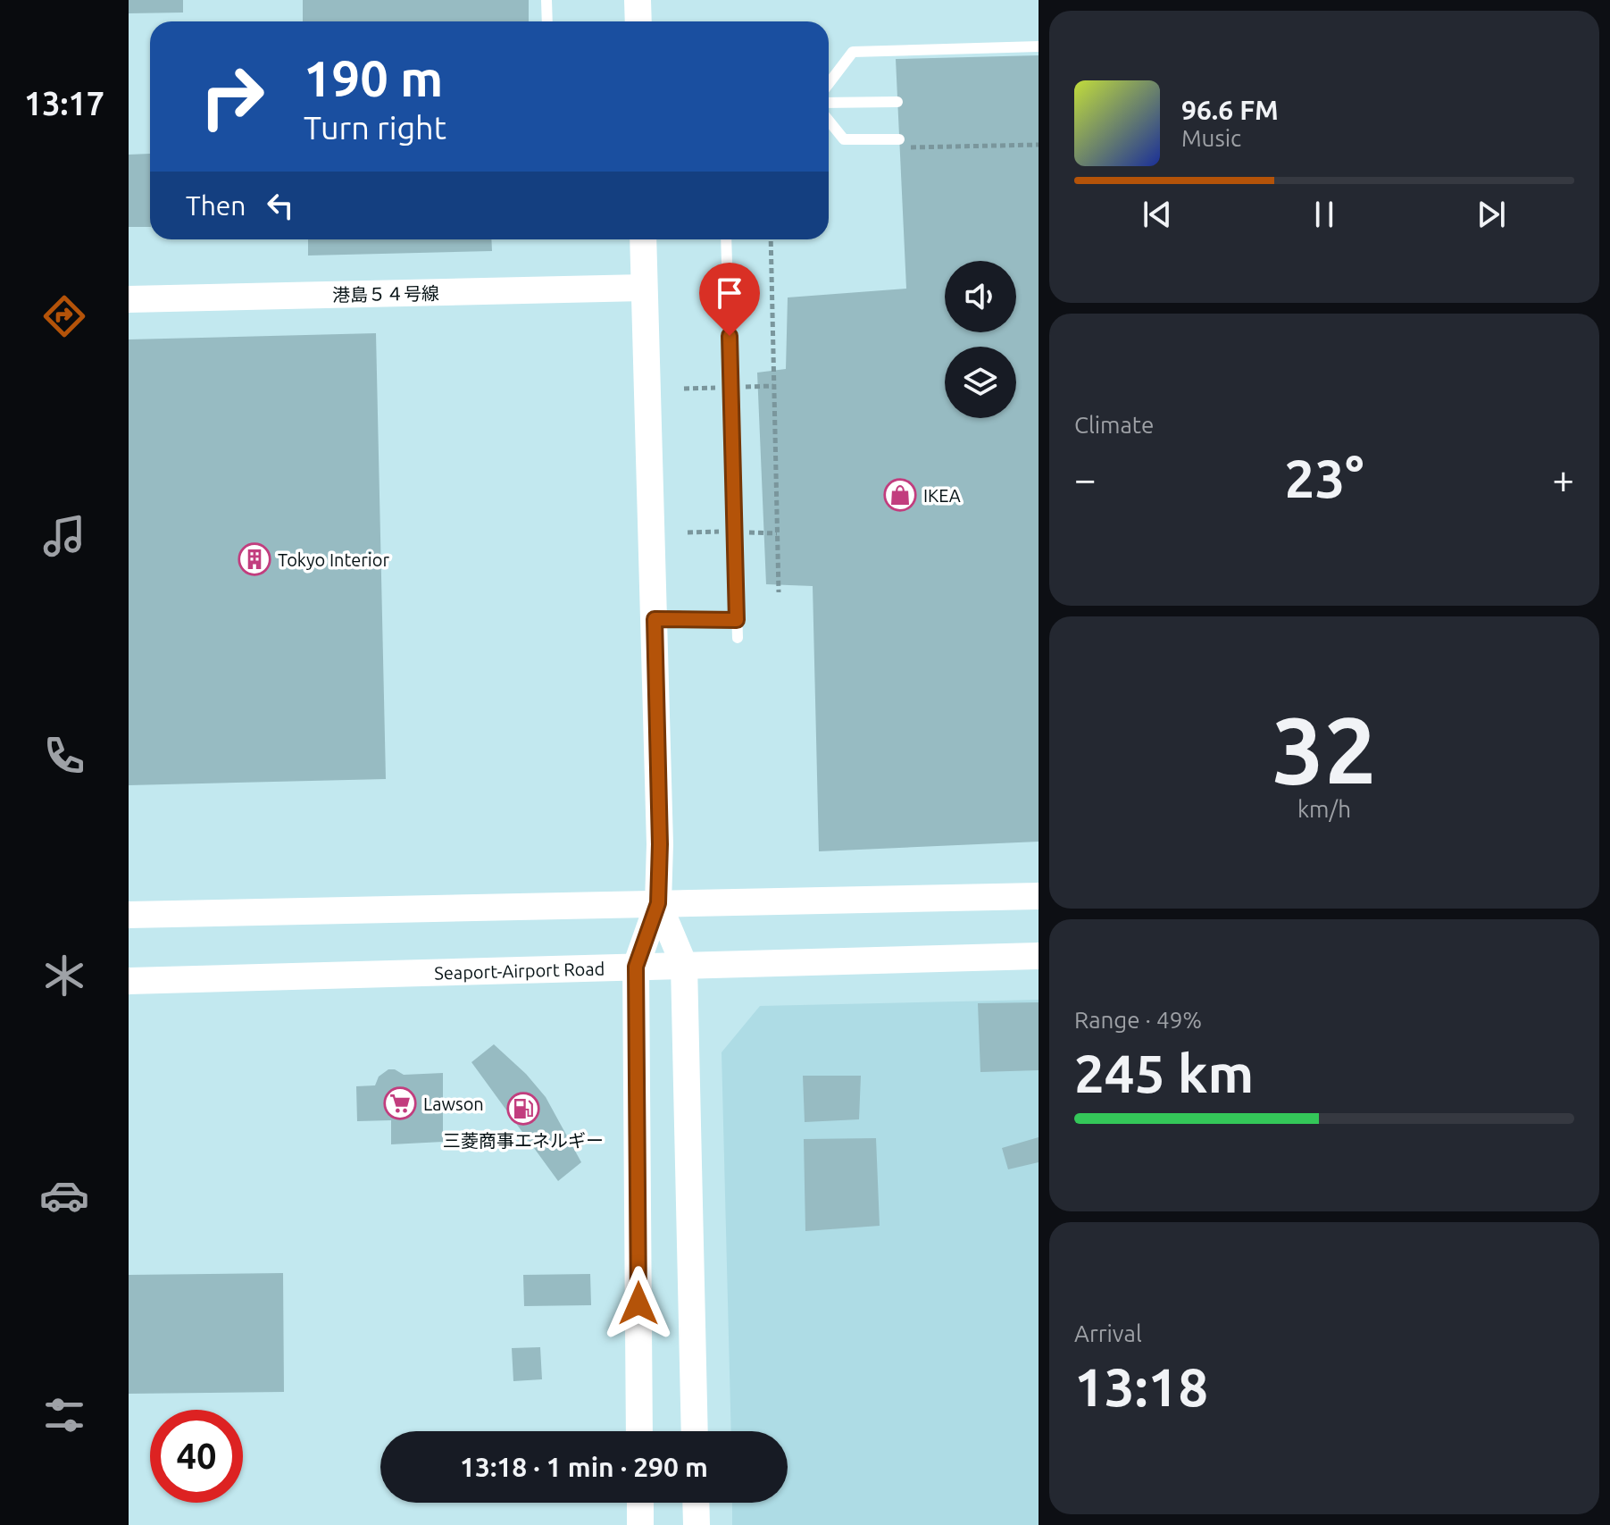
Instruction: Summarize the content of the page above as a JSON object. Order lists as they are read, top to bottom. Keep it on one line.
{"streets":{"street":["港島５４号線","Seaport-Airport Road"]},"places":{"shop":["IKEA"],"building":["Tokyo Interior"],"supermarket":["Lawson"],"fuel station":["三菱商事エネルギー"]},"page":{"tabs":"13:17","turn":["190 m","Turn right"],"song":["96.6 FM","Music"],"then":"Then","tile":["Climate",["32","km/h"],["Range · 49%","245 km"],["Arrival","13:18"]],"heat":["−","23°","+"],"limit":"40","trip":"13:18 · 1 min · 290 m"}}
